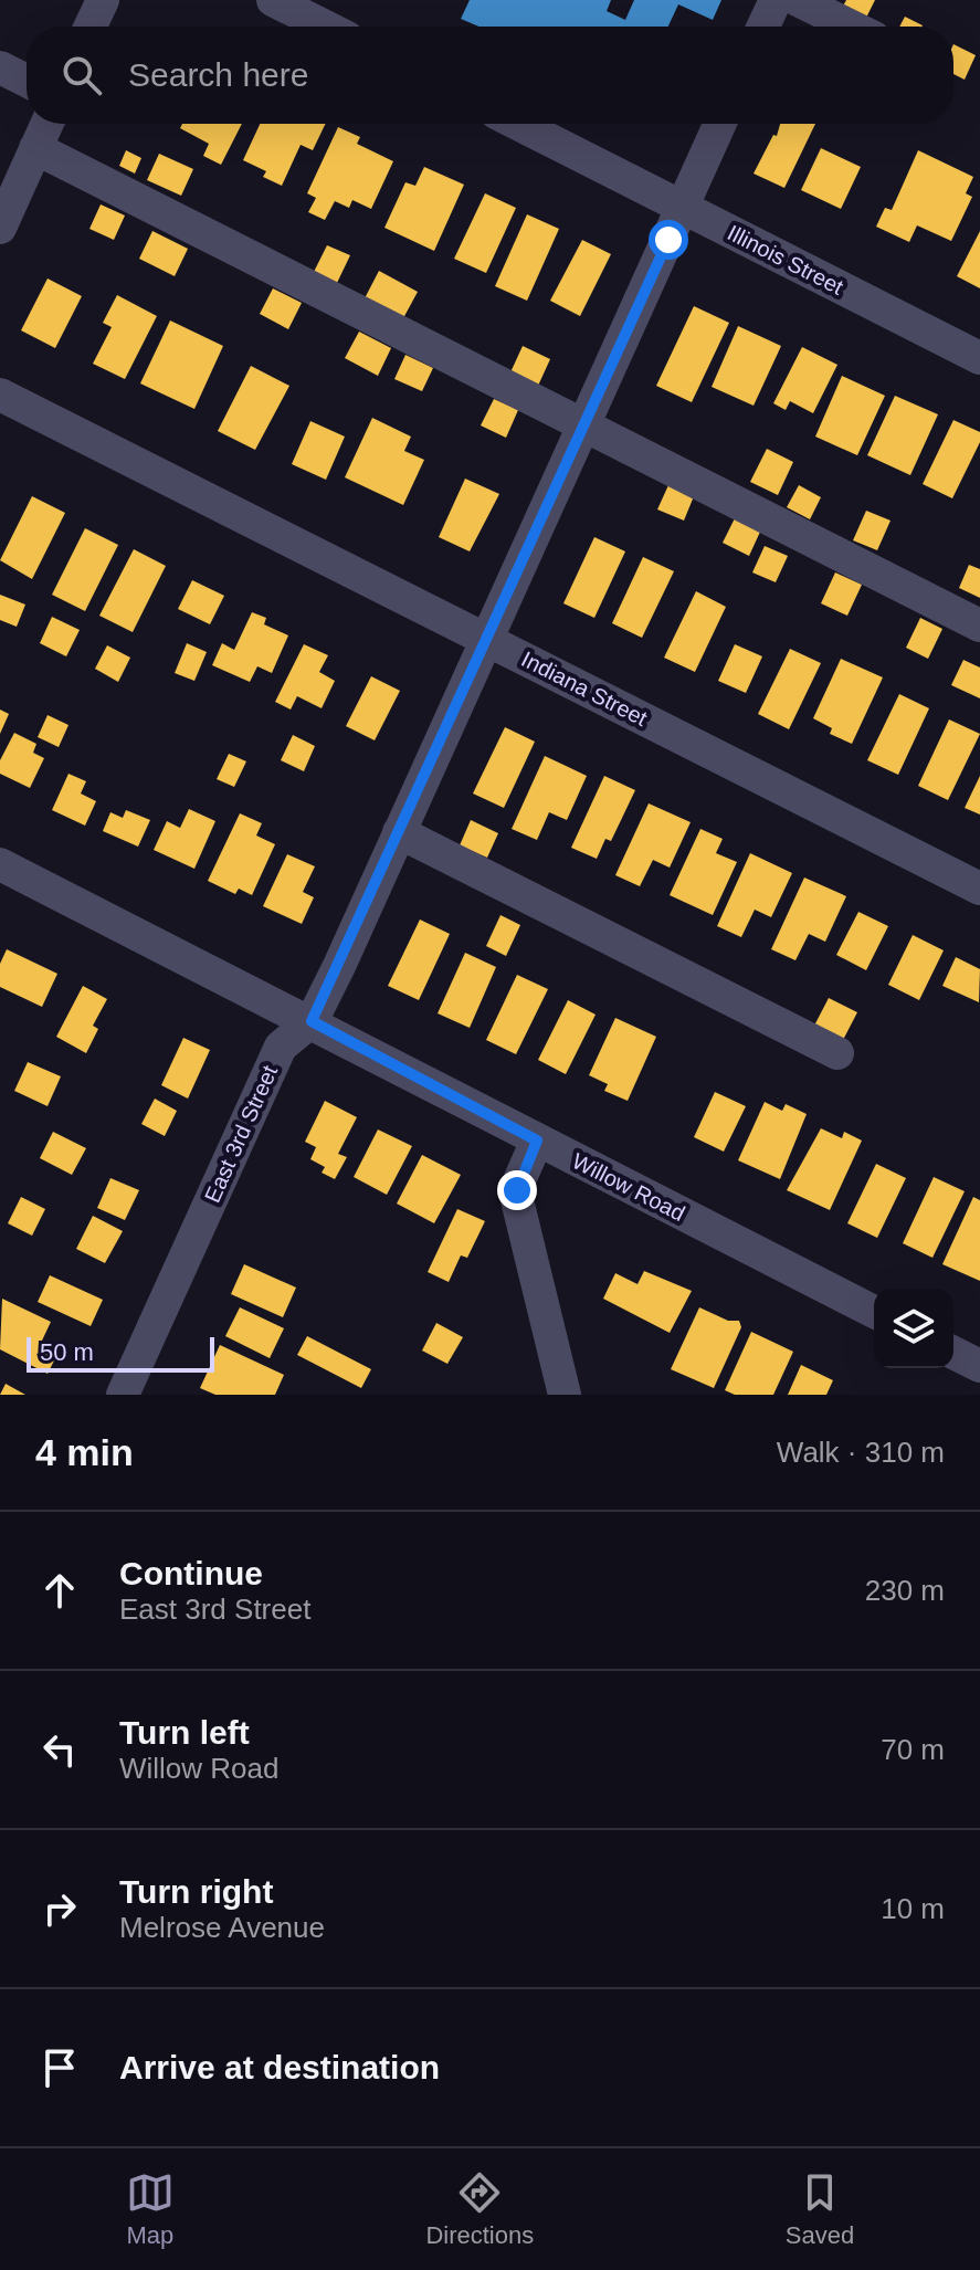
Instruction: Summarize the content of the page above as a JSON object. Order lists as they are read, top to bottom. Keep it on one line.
{"streets":{"street":["Illinois Street","Indiana Street","East 3rd Street","Willow Road"]},"crossings":[["Illinois Street","East 3rd Street"],["Indiana Street","East 3rd Street"],["East 3rd Street","Willow Road"]],"scale_bar":"50 m","page":{"search":"Search here","scale":"50 m","heading":["4 min","Walk · 310 m"],"list":[["Continue","East 3rd Street","230 m"],["Turn left","Willow Road","70 m"],["Turn right","Melrose Avenue","10 m"],"Arrive at destination"],"nav":["Map","Directions","Saved"]}}
